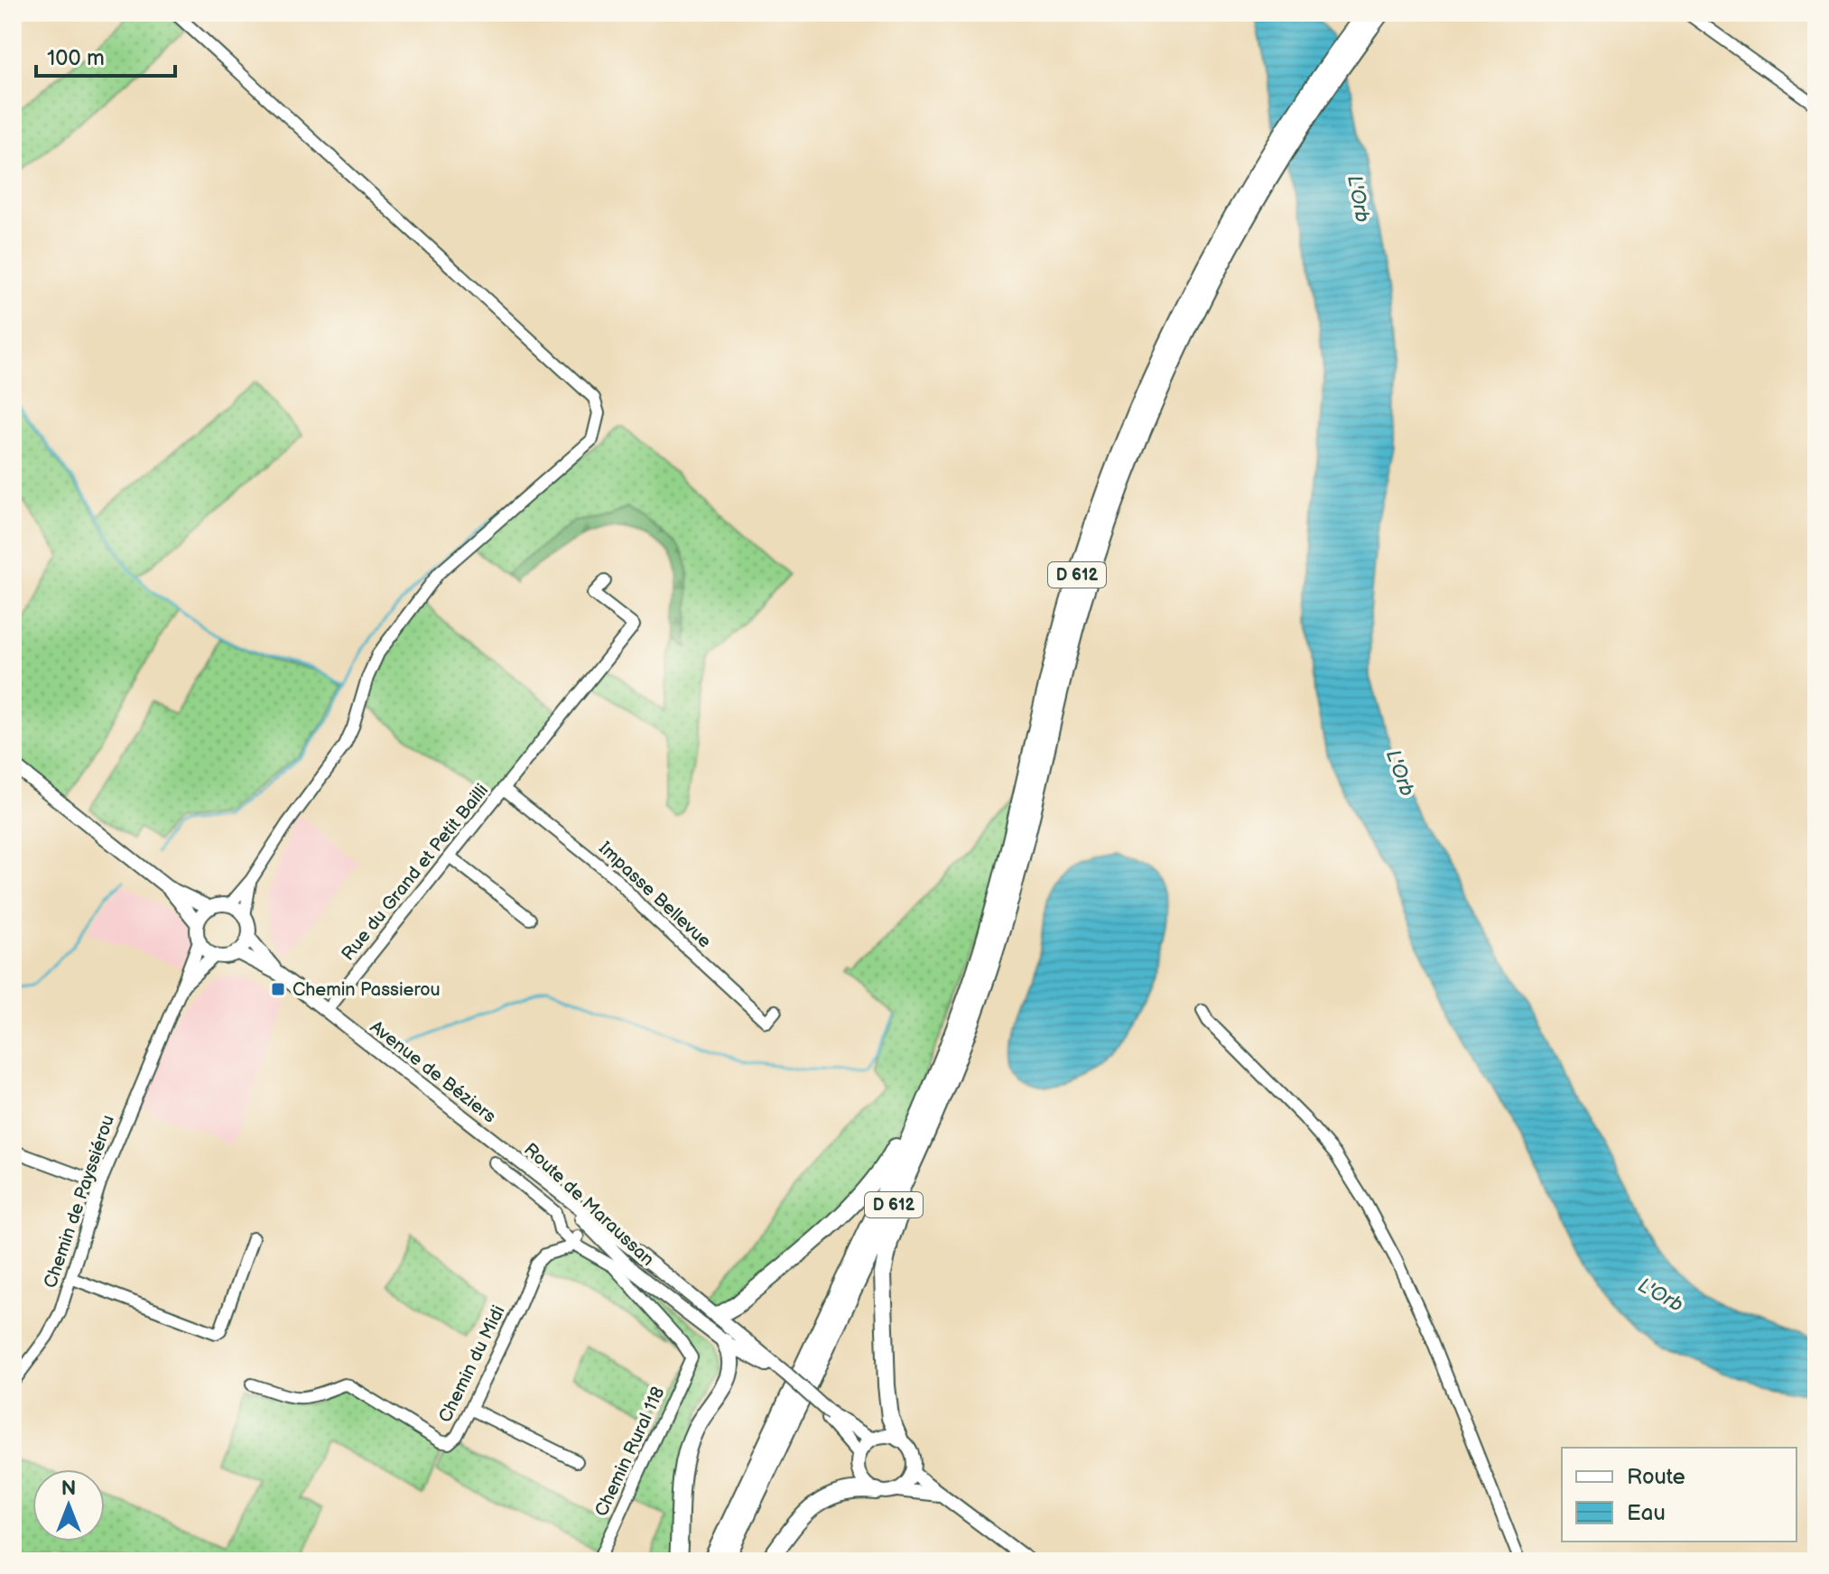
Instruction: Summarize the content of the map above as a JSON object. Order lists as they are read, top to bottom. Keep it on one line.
{"streets":{"highway":["D 612"],"main road":["Avenue de Béziers","Chemin de Payssiérou","Route de Maraussan"],"street":["Rue du Grand et Petit Bailli","Impasse Bellevue","Chemin du Midi","Chemin Rural 118"]},"crossings":[["Rue du Grand et Petit Bailli","Impasse Bellevue"],["Rue du Grand et Petit Bailli","Avenue de Béziers"],["Avenue de Béziers","Chemin de Payssiérou"],["Avenue de Béziers","Route de Maraussan"],["Route de Maraussan","Chemin du Midi"],["Chemin du Midi","Chemin Rural 118"]],"water":["L'Orb"],"places":{"transit":["Chemin Passierou"]},"legend":["Route","Eau"],"scale_bar":"100 m","north":"top"}
